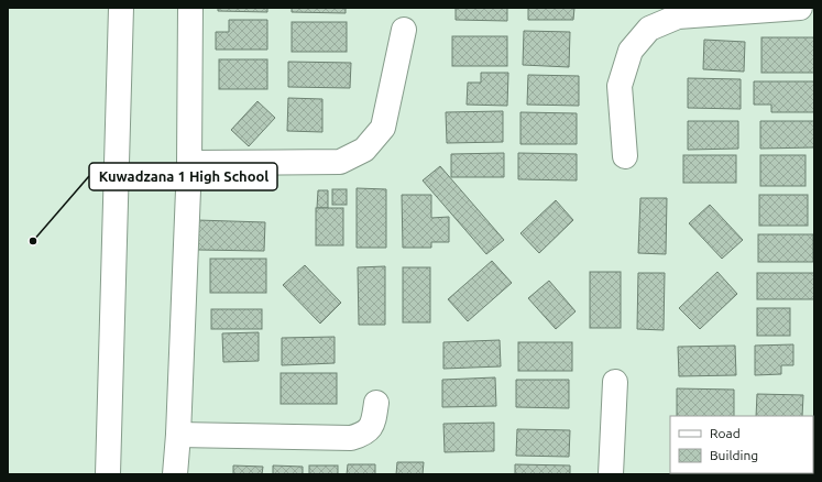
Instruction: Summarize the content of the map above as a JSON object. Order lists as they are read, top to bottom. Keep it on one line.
{"places":["Kuwadzana 1 High School"],"legend":["Road","Building"]}
